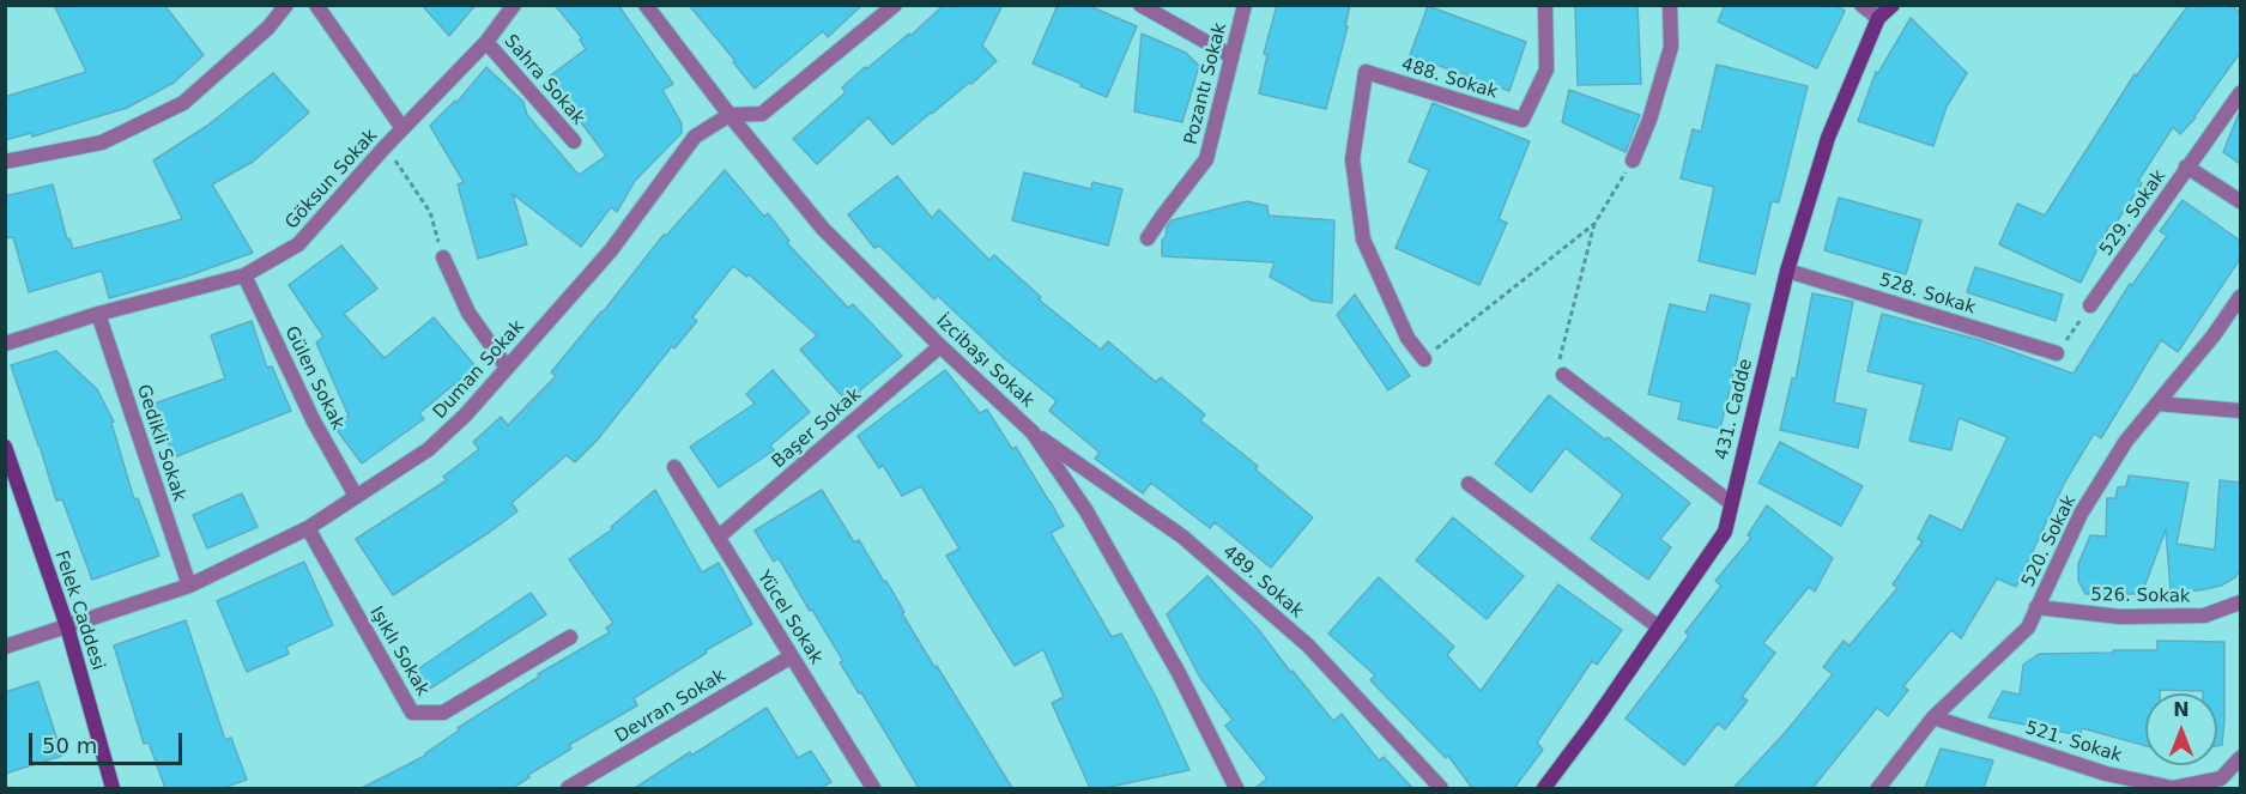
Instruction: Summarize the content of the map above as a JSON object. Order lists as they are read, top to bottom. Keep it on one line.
{"streets":{"street":["488. Sokak","Sahra Sokak","Pozantı Sokak","Göksun Sokak","529. Sokak","528. Sokak","İzcibaşı Sokak","Duman Sokak","Gülen Sokak","431. Cadde","Başer Sokak","Gedikli Sokak","520. Sokak","489. Sokak","526. Sokak","Felek Caddesi","Yücel Sokak","Işıklı Sokak","Devran Sokak","521. Sokak"]},"crossings":[["Sahra Sokak","Göksun Sokak"],["Göksun Sokak","Gülen Sokak"],["Göksun Sokak","Gedikli Sokak"],["528. Sokak","431. Cadde"],["İzcibaşı Sokak","Duman Sokak"],["İzcibaşı Sokak","Başer Sokak"],["İzcibaşı Sokak","489. Sokak"],["Duman Sokak","Gülen Sokak"],["Duman Sokak","Gedikli Sokak"],["Duman Sokak","Felek Caddesi"],["Duman Sokak","Işıklı Sokak"],["Başer Sokak","Yücel Sokak"],["520. Sokak","526. Sokak"],["520. Sokak","521. Sokak"],["Yücel Sokak","Devran Sokak"]],"scale_bar":"50 m","north":"top"}
